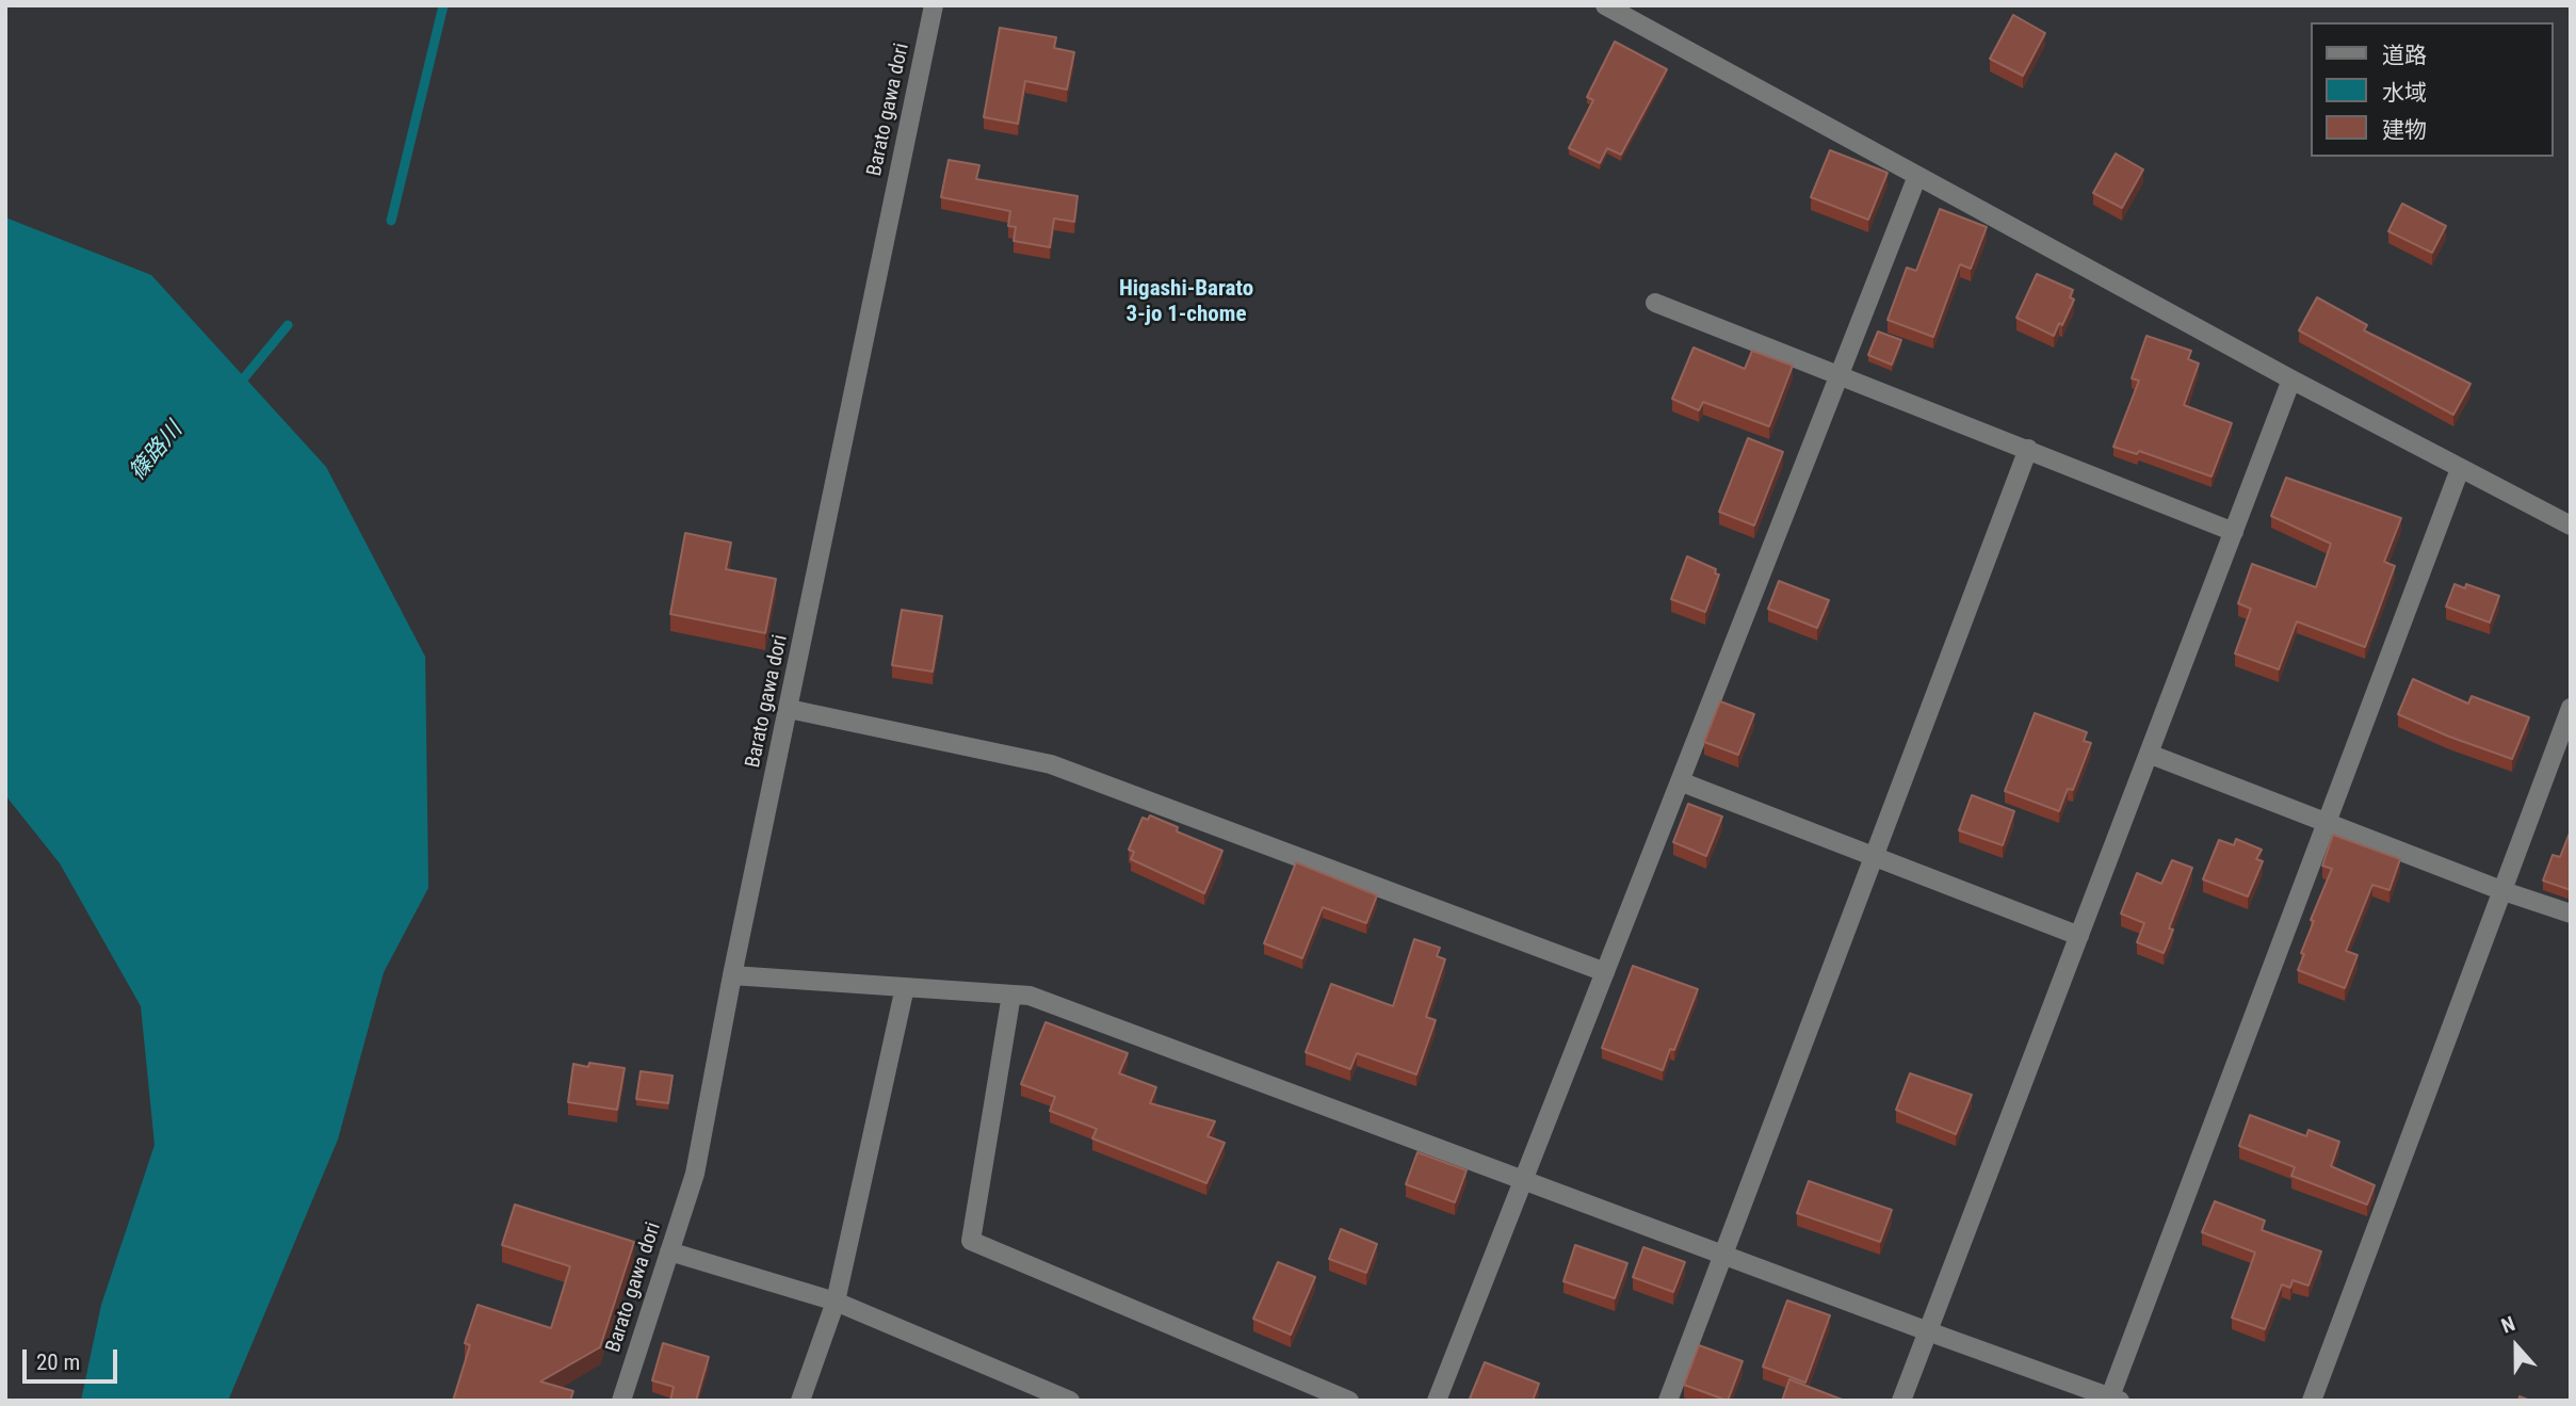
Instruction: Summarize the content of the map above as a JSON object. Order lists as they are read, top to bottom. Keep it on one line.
{"streets":{"street":["Barato gawa dori"]},"districts":["Higashi-Barato 3-jo 1-chome"],"water":["篠路川"],"legend":["道路","水域","建物"],"scale_bar":"20 m","north":"top"}
